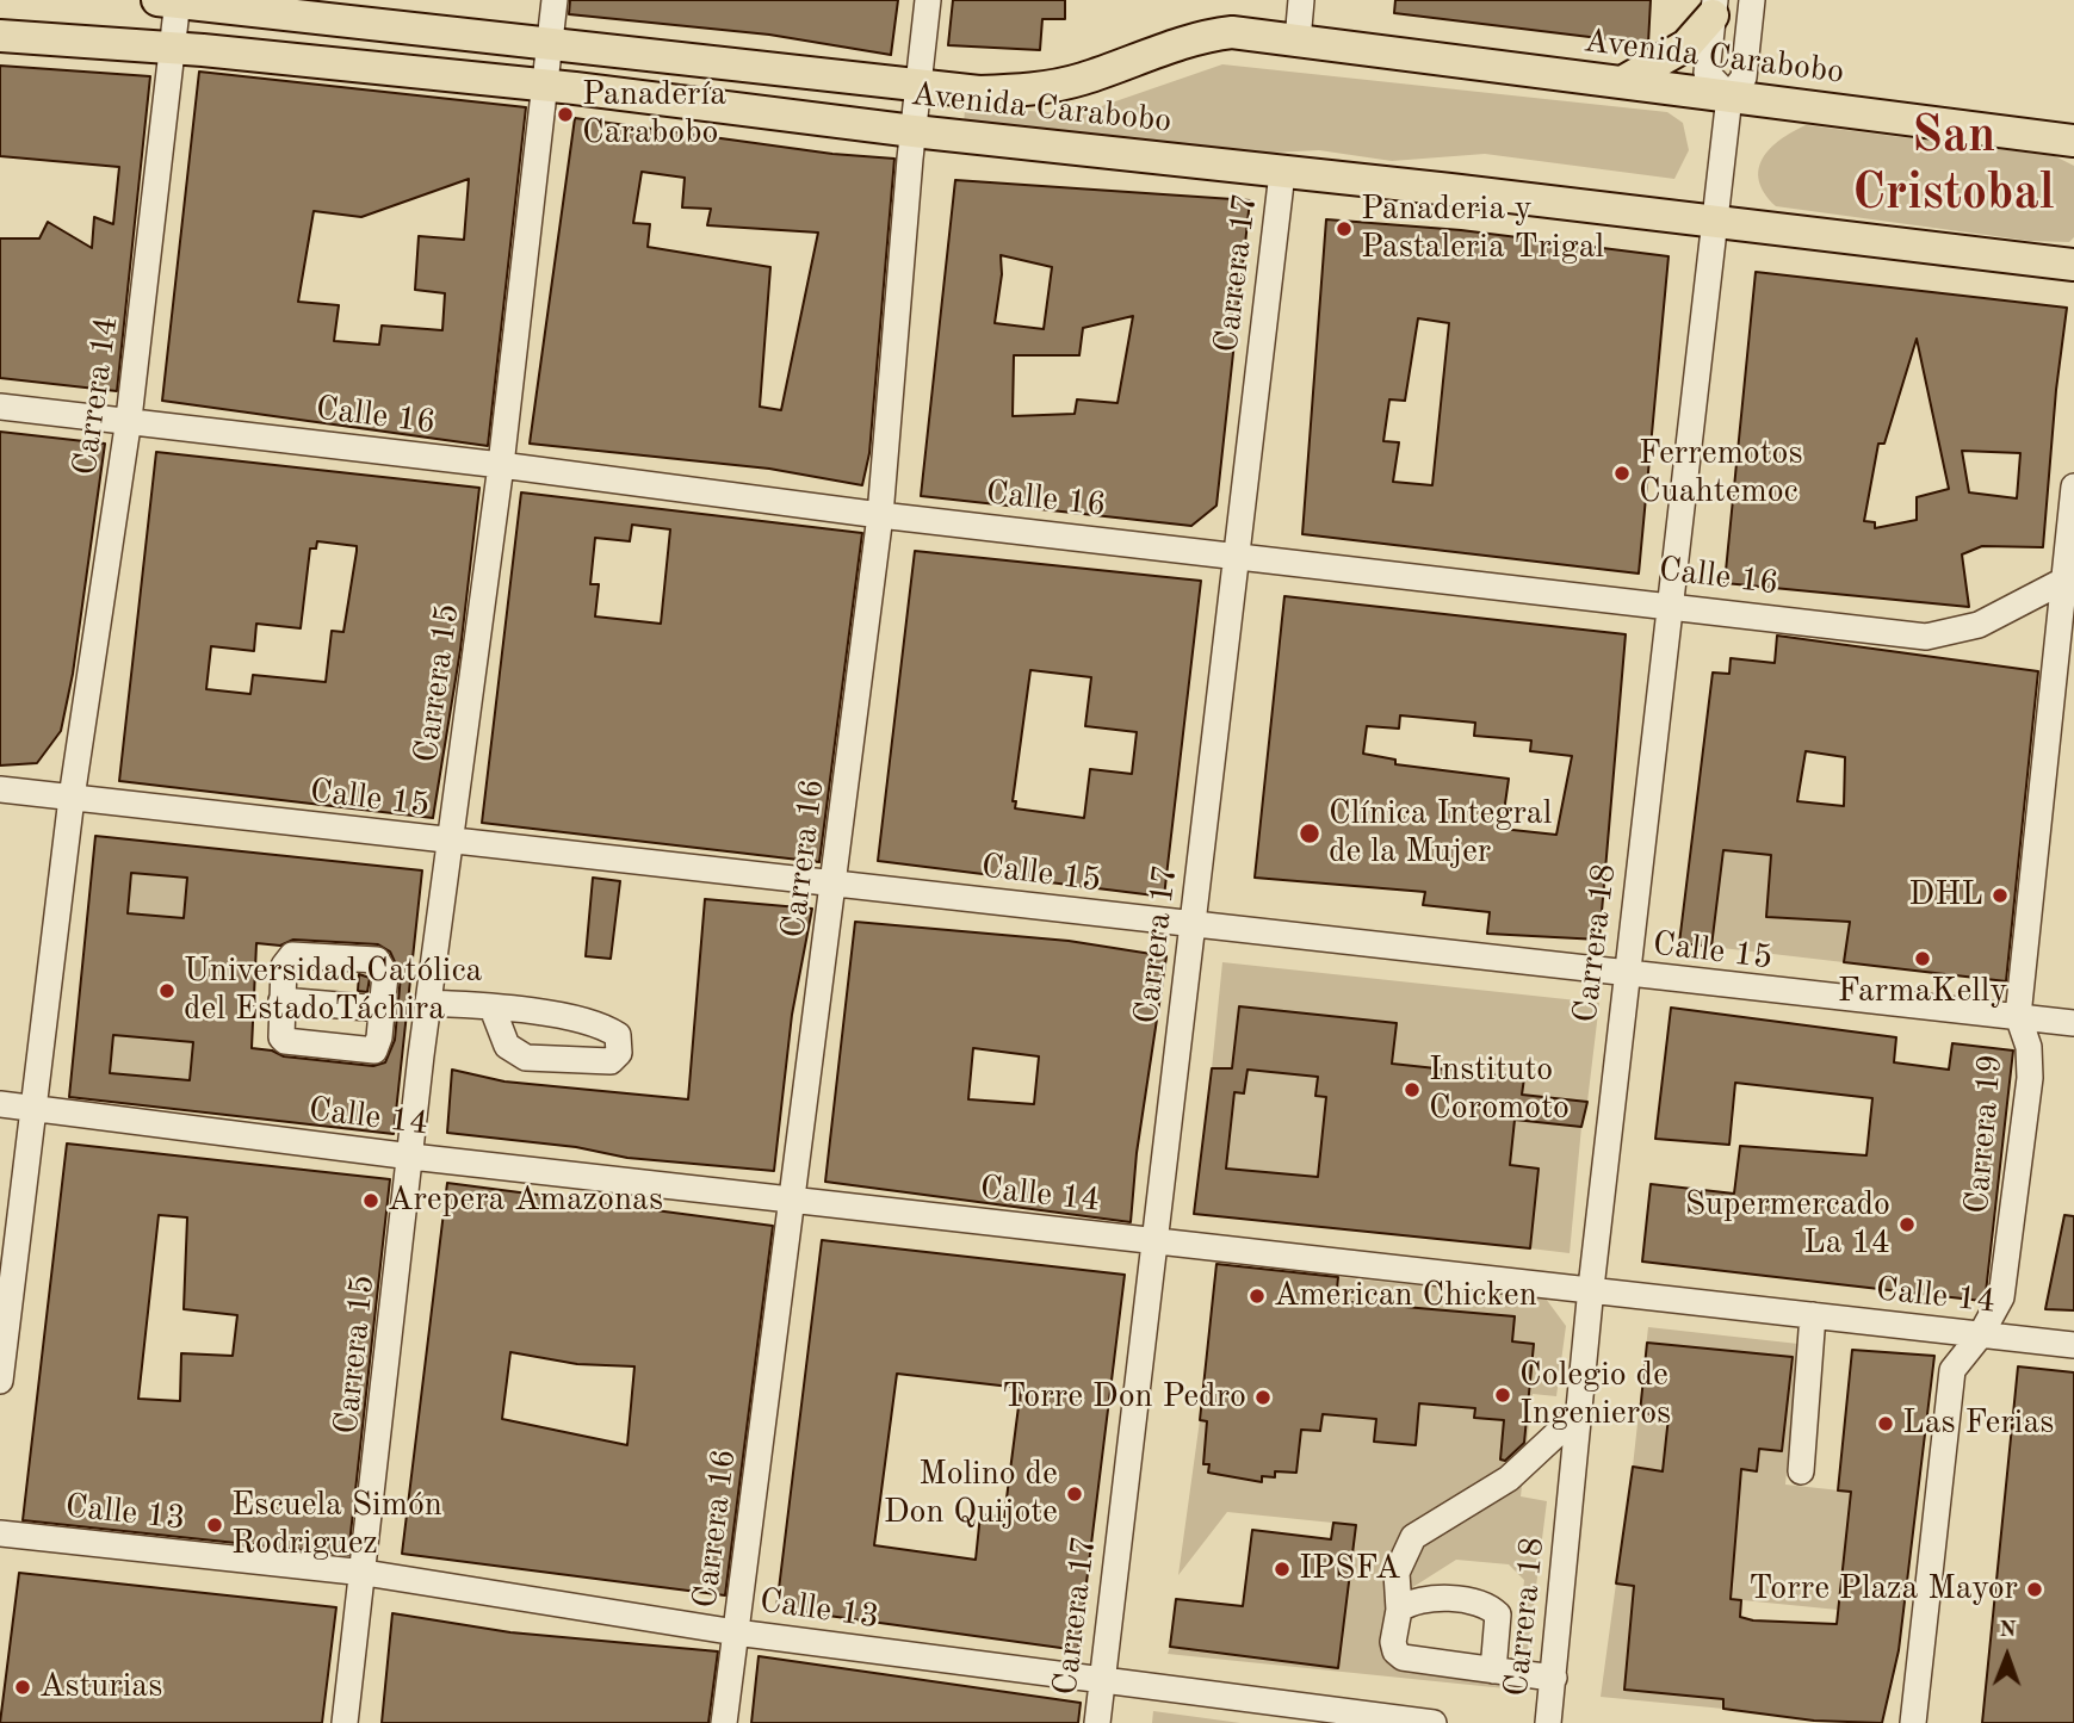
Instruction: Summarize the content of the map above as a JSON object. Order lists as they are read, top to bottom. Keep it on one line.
{"streets":{"main road":["Avenida Carabobo"],"street":["Carrera 17","Carrera 14","Calle 16","Carrera 15","Calle 15","Carrera 16","Carrera 18","Calle 14","Carrera 19","Calle 13"]},"crossings":[["Avenida Carabobo","Carrera 17"],["Avenida Carabobo","Carrera 14"],["Avenida Carabobo","Carrera 15"],["Avenida Carabobo","Carrera 16"],["Avenida Carabobo","Carrera 18"],["Carrera 17","Calle 16"],["Carrera 17","Calle 15"],["Carrera 17","Calle 14"],["Carrera 17","Calle 13"],["Carrera 14","Calle 16"],["Carrera 14","Calle 15"],["Carrera 14","Calle 14"],["Calle 16","Carrera 15"],["Calle 16","Carrera 16"],["Calle 16","Carrera 18"],["Calle 16","Carrera 19"],["Carrera 15","Calle 15"],["Carrera 15","Calle 14"],["Carrera 15","Calle 13"],["Calle 15","Carrera 16"],["Calle 15","Carrera 18"],["Calle 15","Carrera 19"],["Carrera 16","Calle 14"],["Carrera 16","Calle 13"],["Carrera 18","Calle 14"],["Calle 14","Carrera 19"]],"districts":["San Cristobal"],"places":["Panadería Carabobo","Panaderia y Pastaleria Trigal","Ferremotos Cuahtemoc","Clínica Integral de la Mujer","DHL","FarmaKelly","Universidad Católica del EstadoTáchira","Instituto Coromoto","Arepera Amazonas","Supermercado La 14","American Chicken","Colegio de Ingenieros","Torre Don Pedro","Las Ferias","Molino de Don Quijote","Escuela Simón Rodriguez","IPSFA","Torre Plaza Mayor","Asturias"],"north":"top"}
